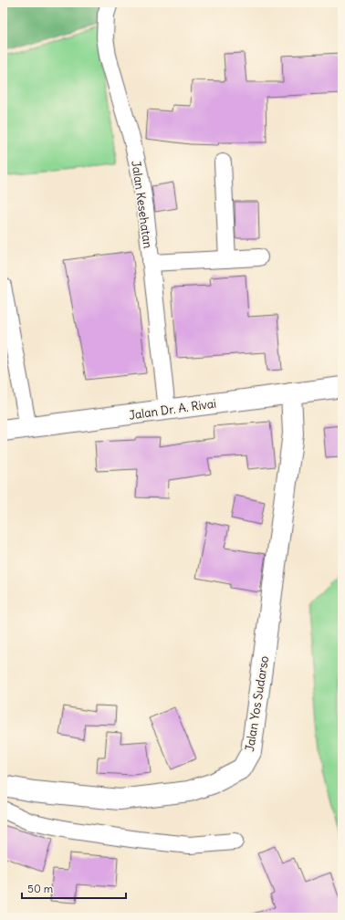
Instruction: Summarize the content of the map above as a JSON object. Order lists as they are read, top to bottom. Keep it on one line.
{"streets":{"street":["Jalan Kesehatan","Jalan Dr. A. Rivai","Jalan Yos Sudarso"]},"crossings":[["Jalan Kesehatan","Jalan Dr. A. Rivai"],["Jalan Dr. A. Rivai","Jalan Yos Sudarso"]],"scale_bar":"50 m"}
